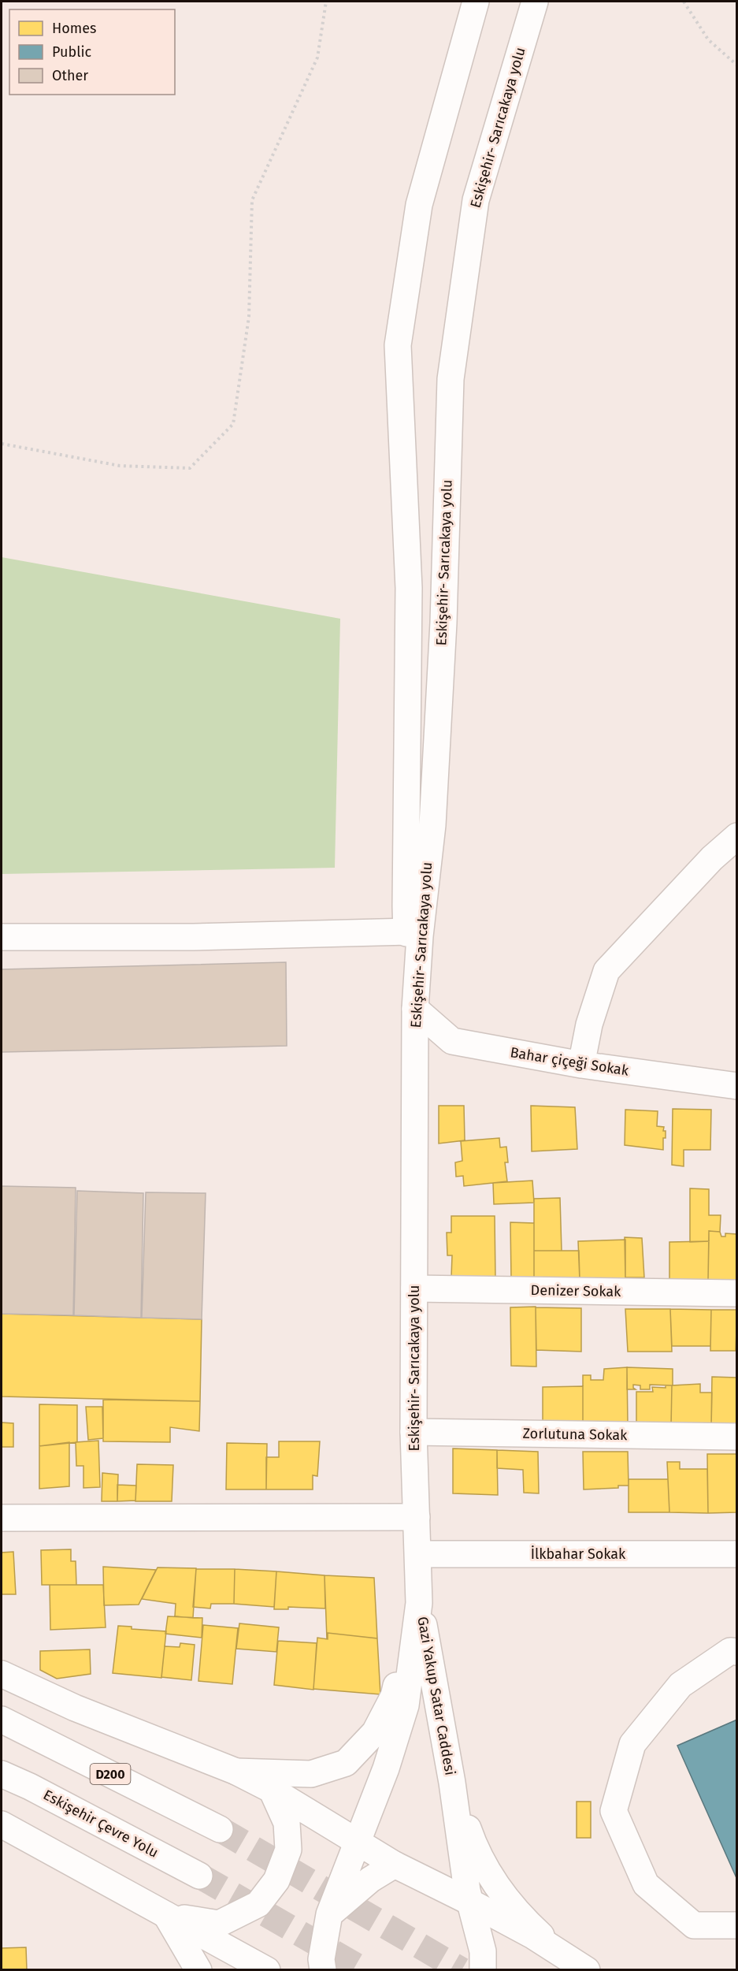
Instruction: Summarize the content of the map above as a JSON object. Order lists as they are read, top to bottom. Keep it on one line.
{"streets":{"main road":["Eskişehir- Sarıcakaya yolu","Bahar çiçeği Sokak","Denizer Sokak","Zorlutuna Sokak","İlkbahar Sokak","Gazi Yakup Satar Caddesi","D200","Eskişehir Çevre Yolu"]},"crossings":[["Eskişehir- Sarıcakaya yolu","Bahar çiçeği Sokak"],["Eskişehir- Sarıcakaya yolu","Denizer Sokak"],["Eskişehir- Sarıcakaya yolu","Zorlutuna Sokak"],["Eskişehir- Sarıcakaya yolu","İlkbahar Sokak"],["Eskişehir- Sarıcakaya yolu","Gazi Yakup Satar Caddesi"]],"legend":["Homes","Public","Other"]}
